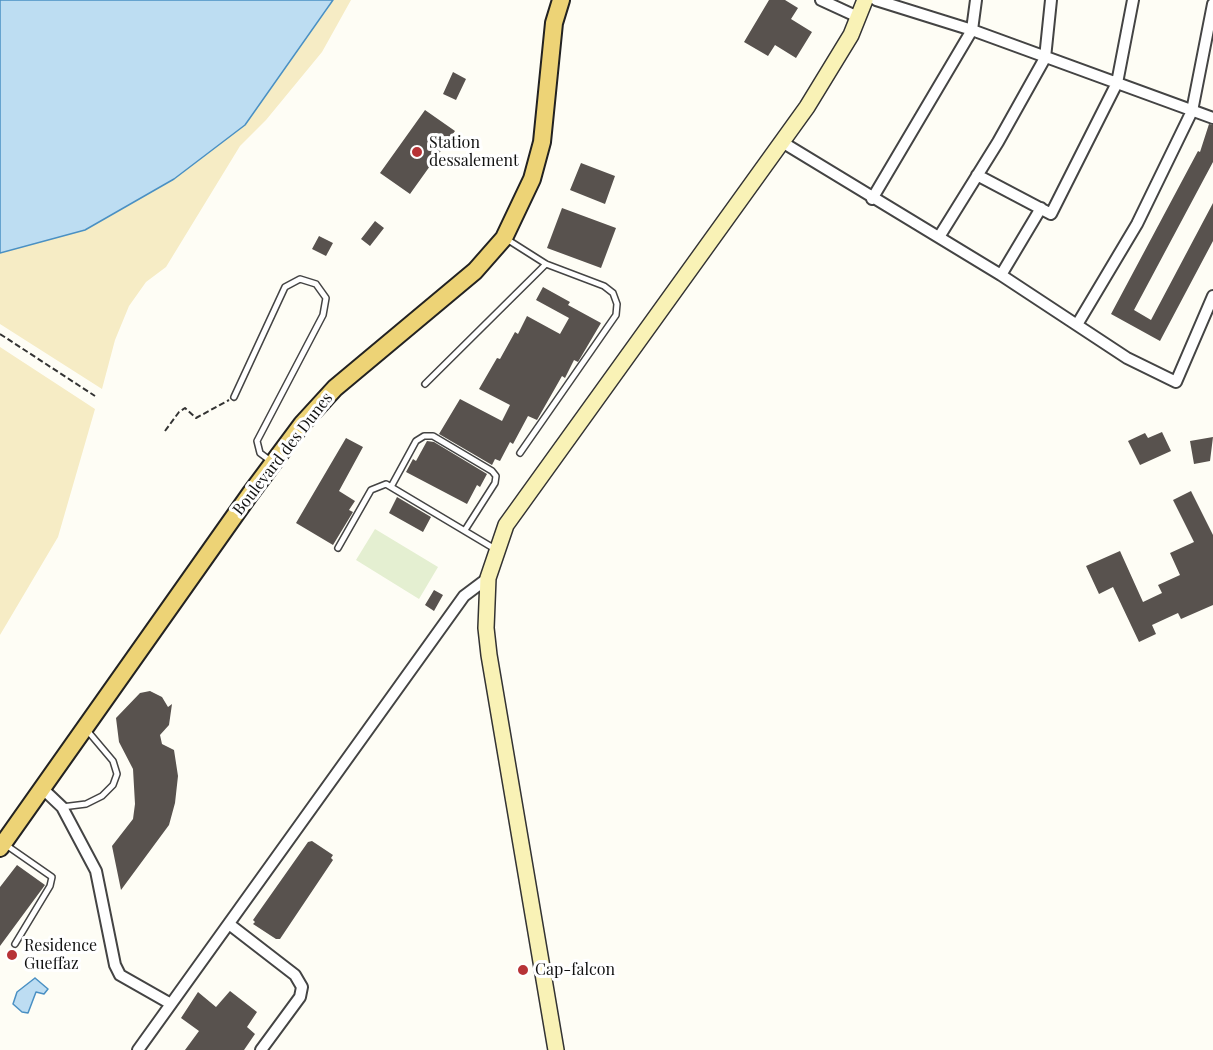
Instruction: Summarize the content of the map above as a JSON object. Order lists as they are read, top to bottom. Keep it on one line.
{"streets":{"main road":["Boulevard des Dunes"]},"places":["Station dessalement","Residence Gueffaz","Cap-falcon"]}
